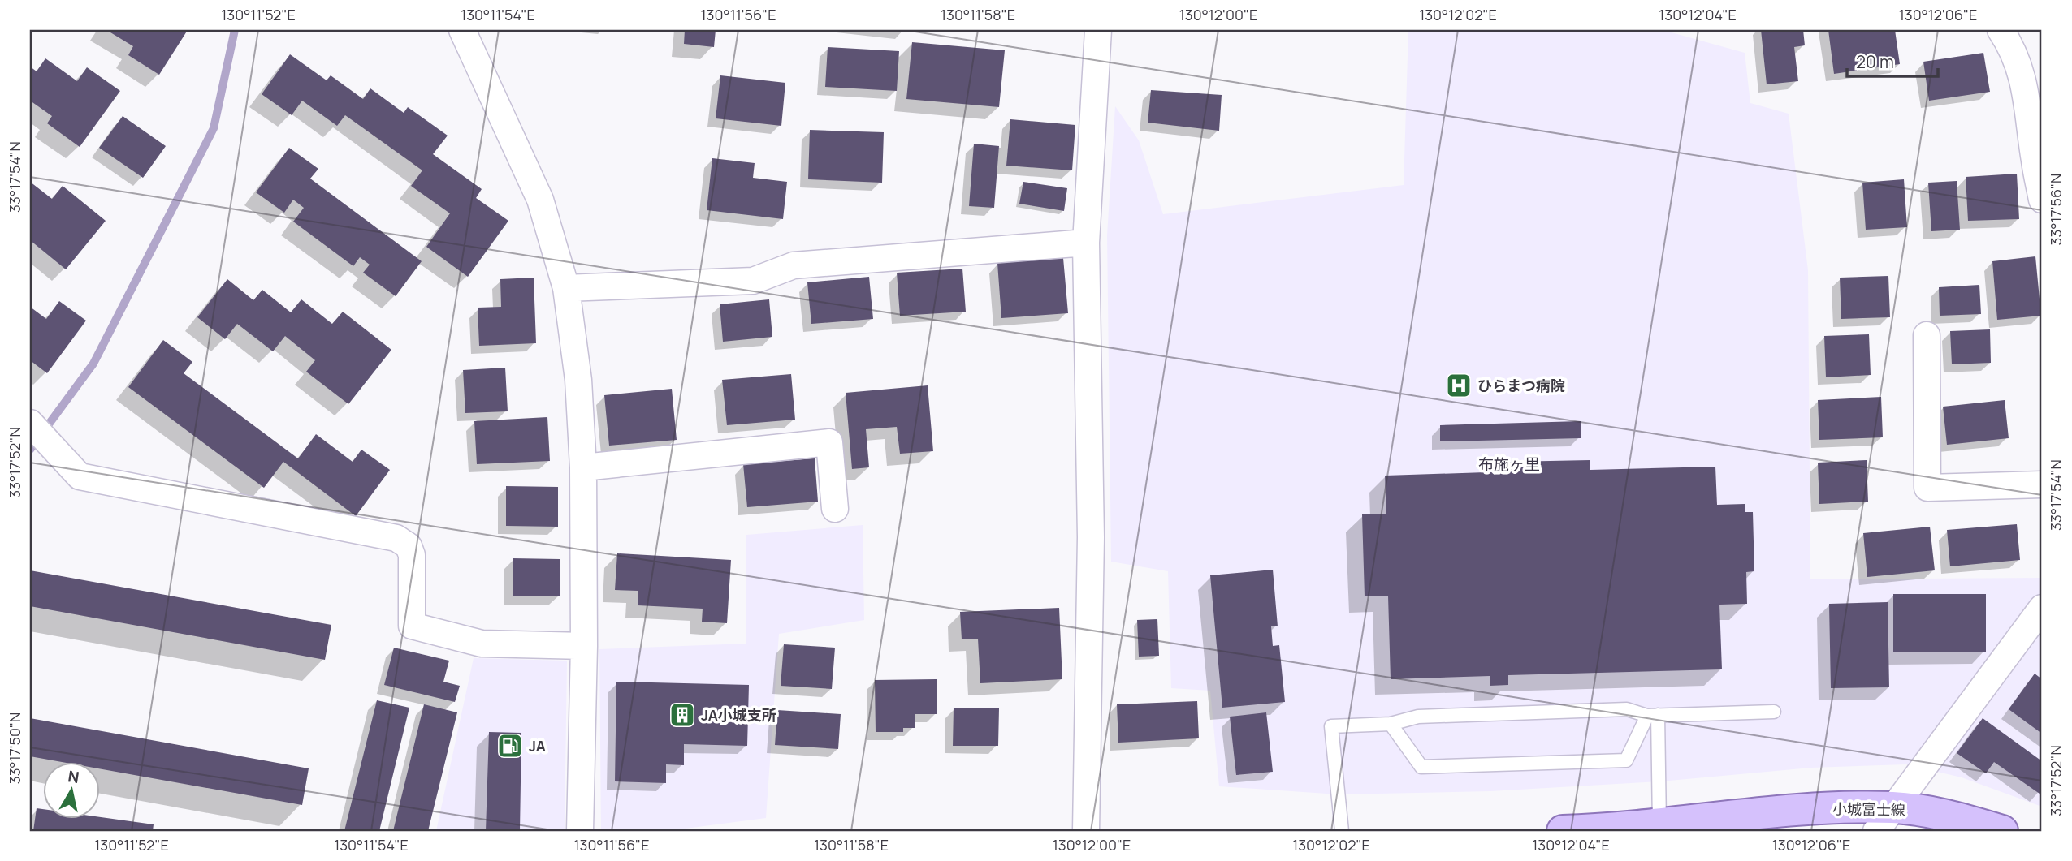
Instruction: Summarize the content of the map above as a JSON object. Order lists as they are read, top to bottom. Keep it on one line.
{"streets":{"main road":["小城富士線"]},"districts":["布施ヶ里"],"places":{"hospital":["ひらまつ病院"],"building":["JA小城支所"],"fuel station":["JA"]},"scale_bar":"20 m","north":"top","coordinates":["130°11'52\"E","130°11'54\"E","130°11'56\"E","130°11'58\"E","130°12'00\"E","130°12'02\"E","130°12'04\"E","130°12'06\"E","33°17'54\"N","33°17'56\"N","33°17'52\"N","33°17'50\"N"]}
